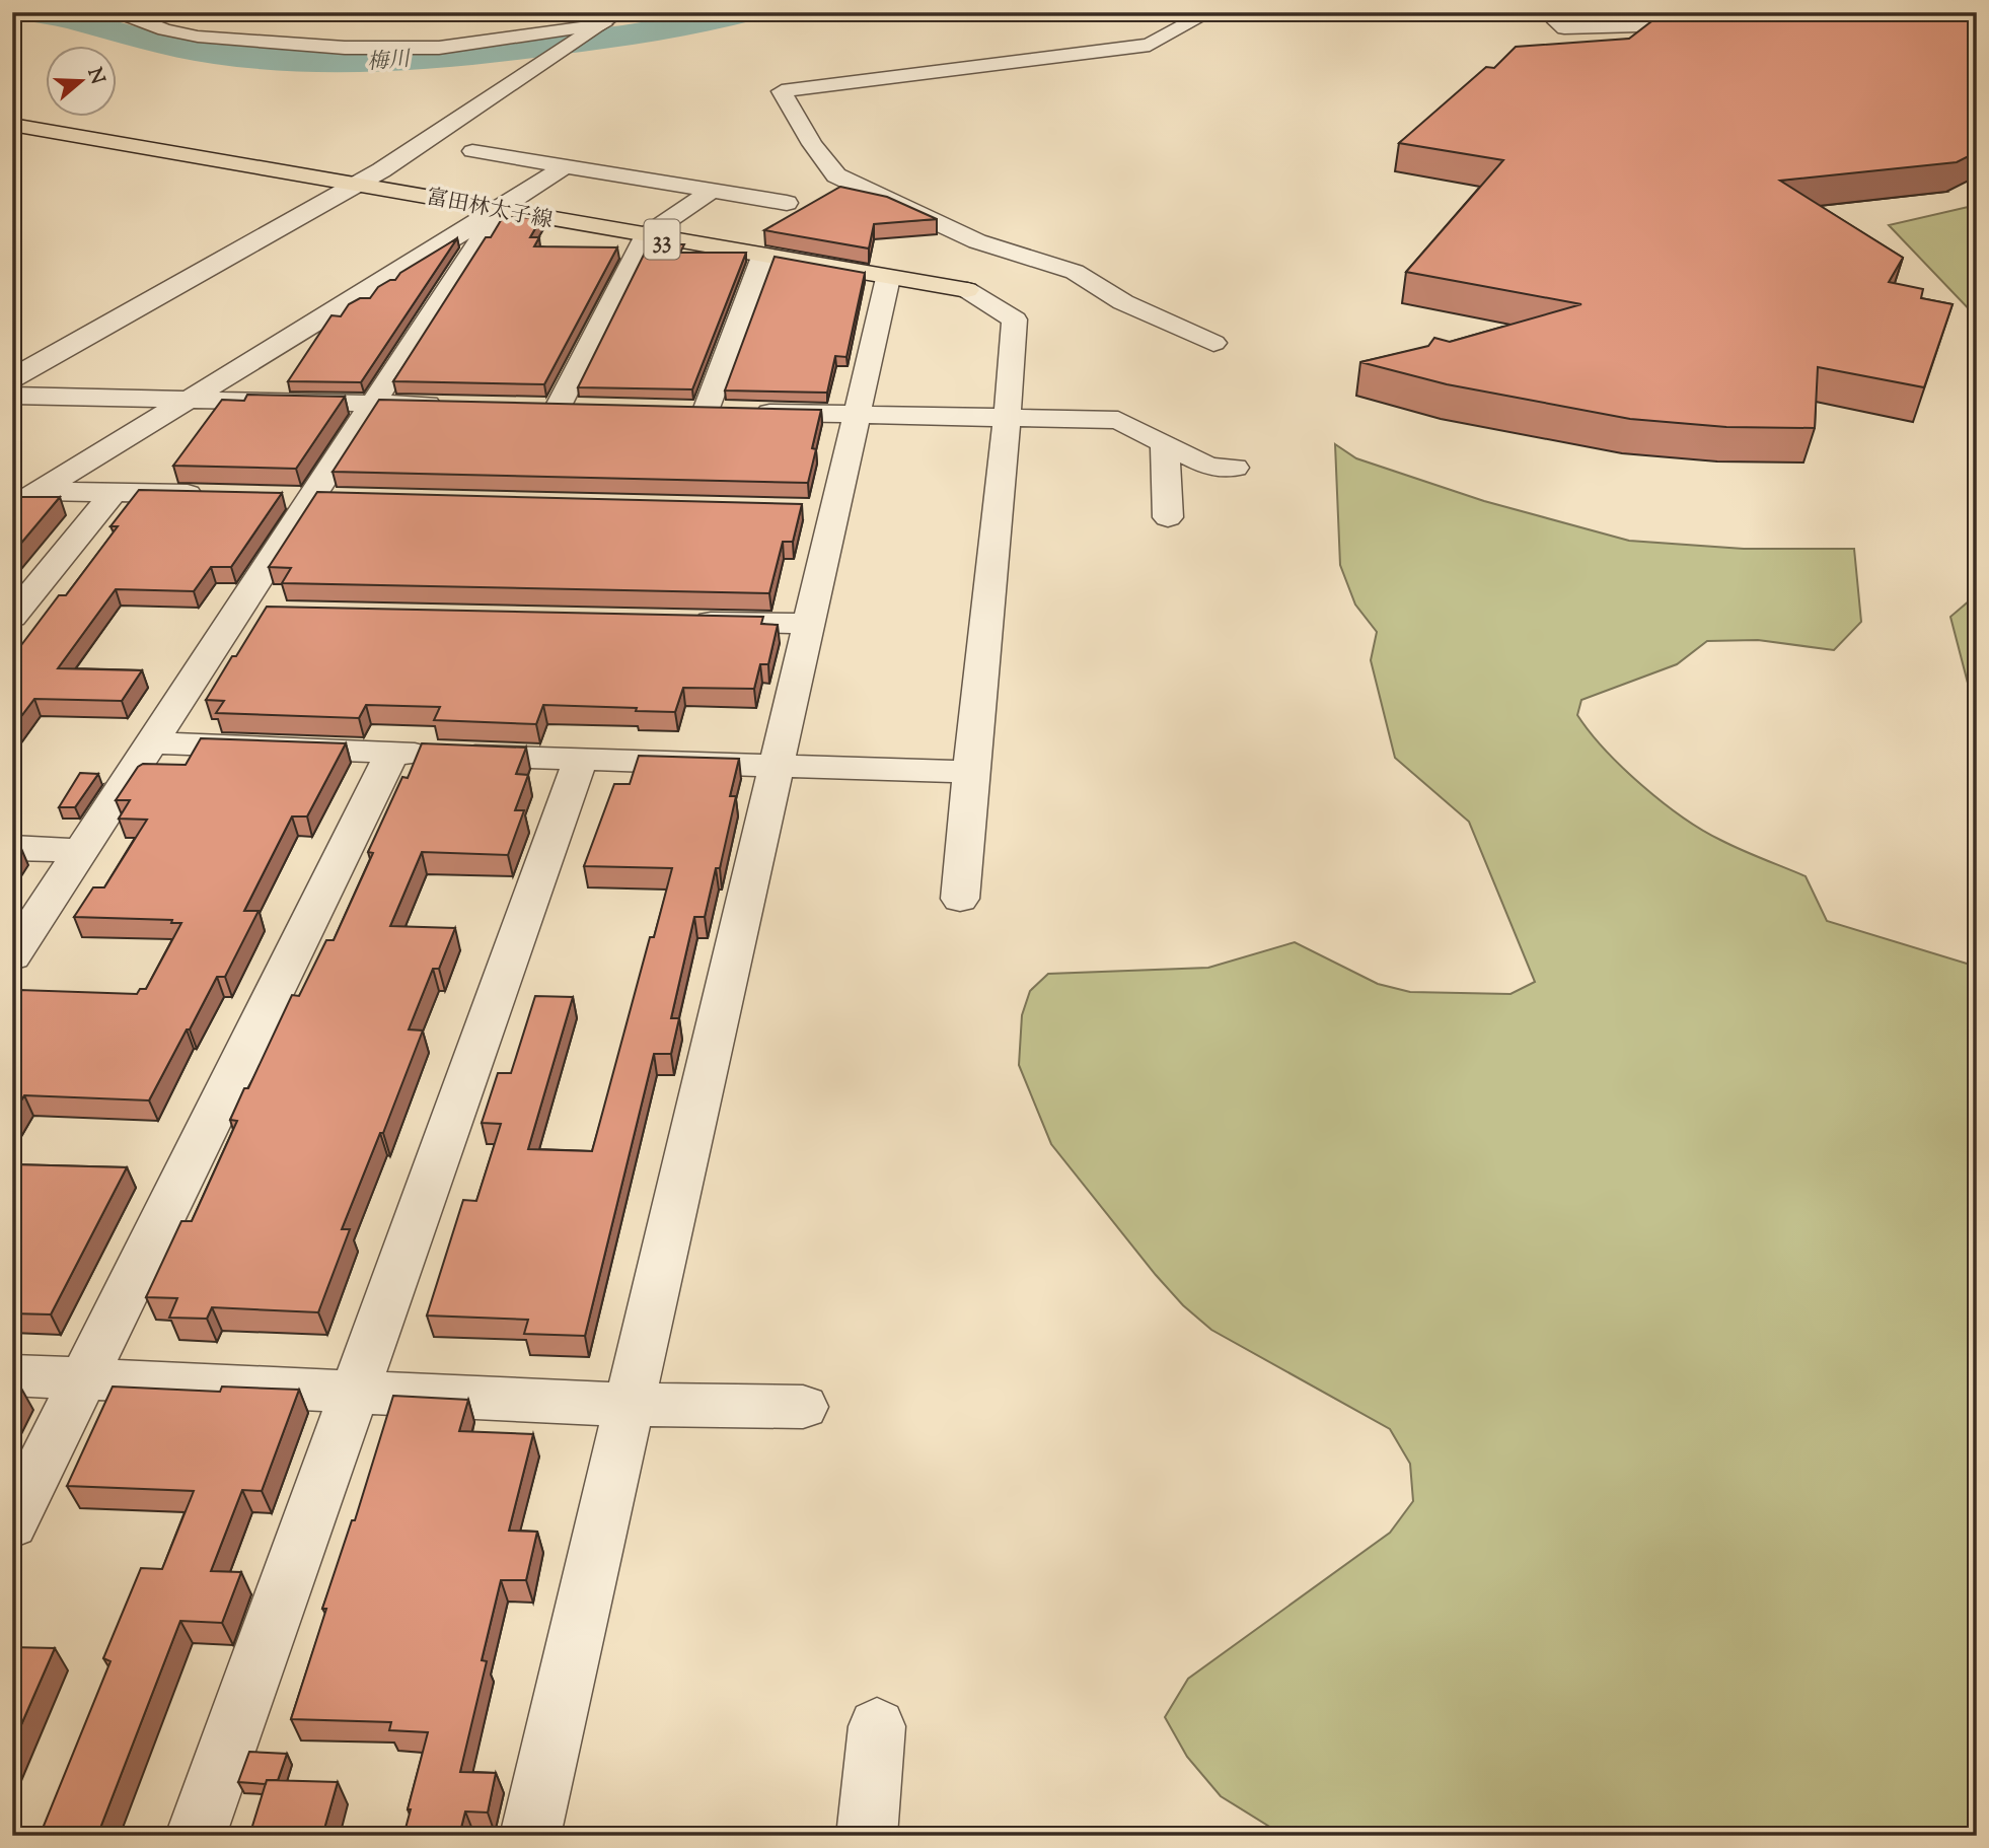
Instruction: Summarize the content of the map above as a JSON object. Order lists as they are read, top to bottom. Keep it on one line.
{"streets":{"main road":["富田林太子線","33"]},"water":["梅川"],"north":"right"}
